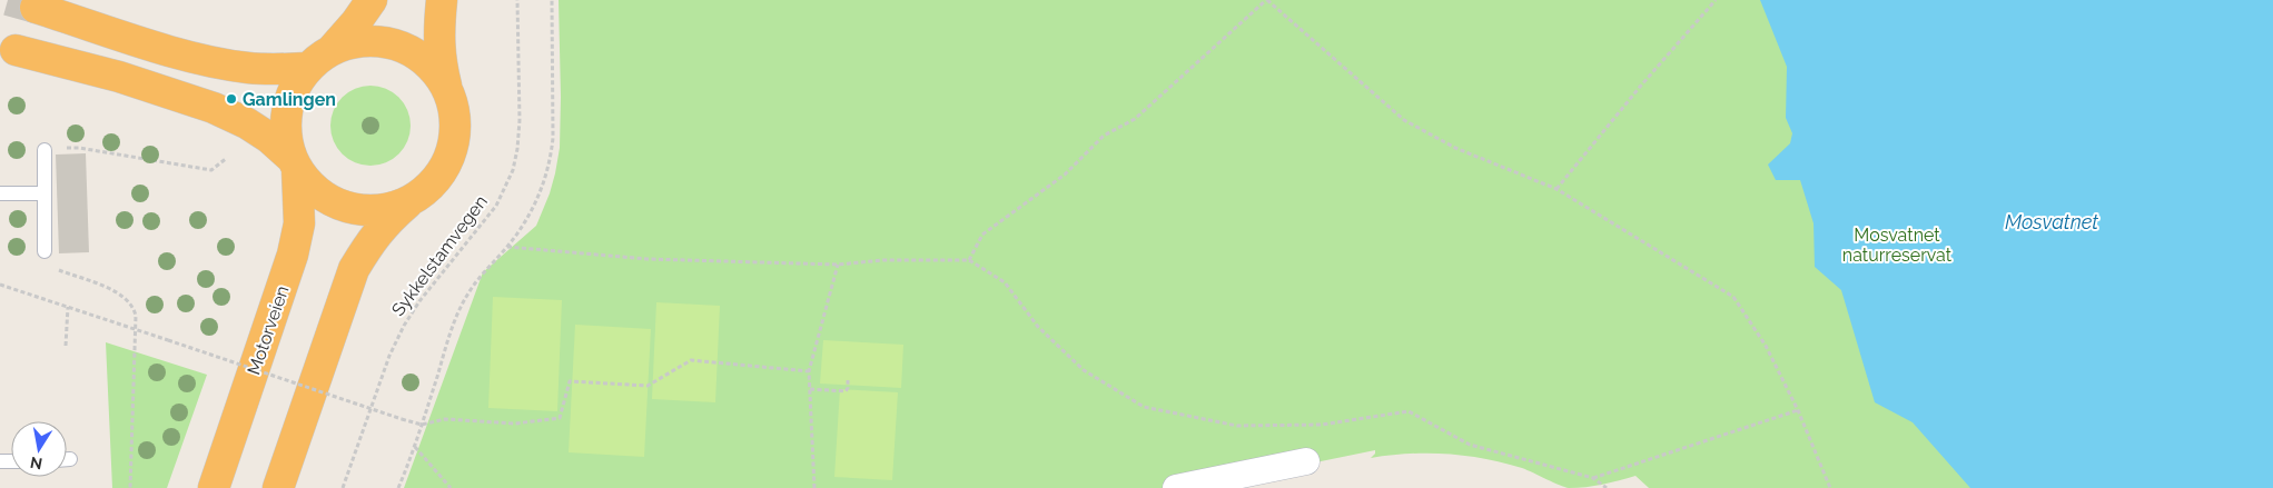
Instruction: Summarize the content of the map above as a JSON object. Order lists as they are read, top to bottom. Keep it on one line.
{"streets":{"highway":["Motorveien"],"path":["Sykkelstamvegen"]},"water":["Mosvatnet"],"parks":["Mosvatnet naturreservat"],"places":["Gamlingen"],"north":"bottom"}
